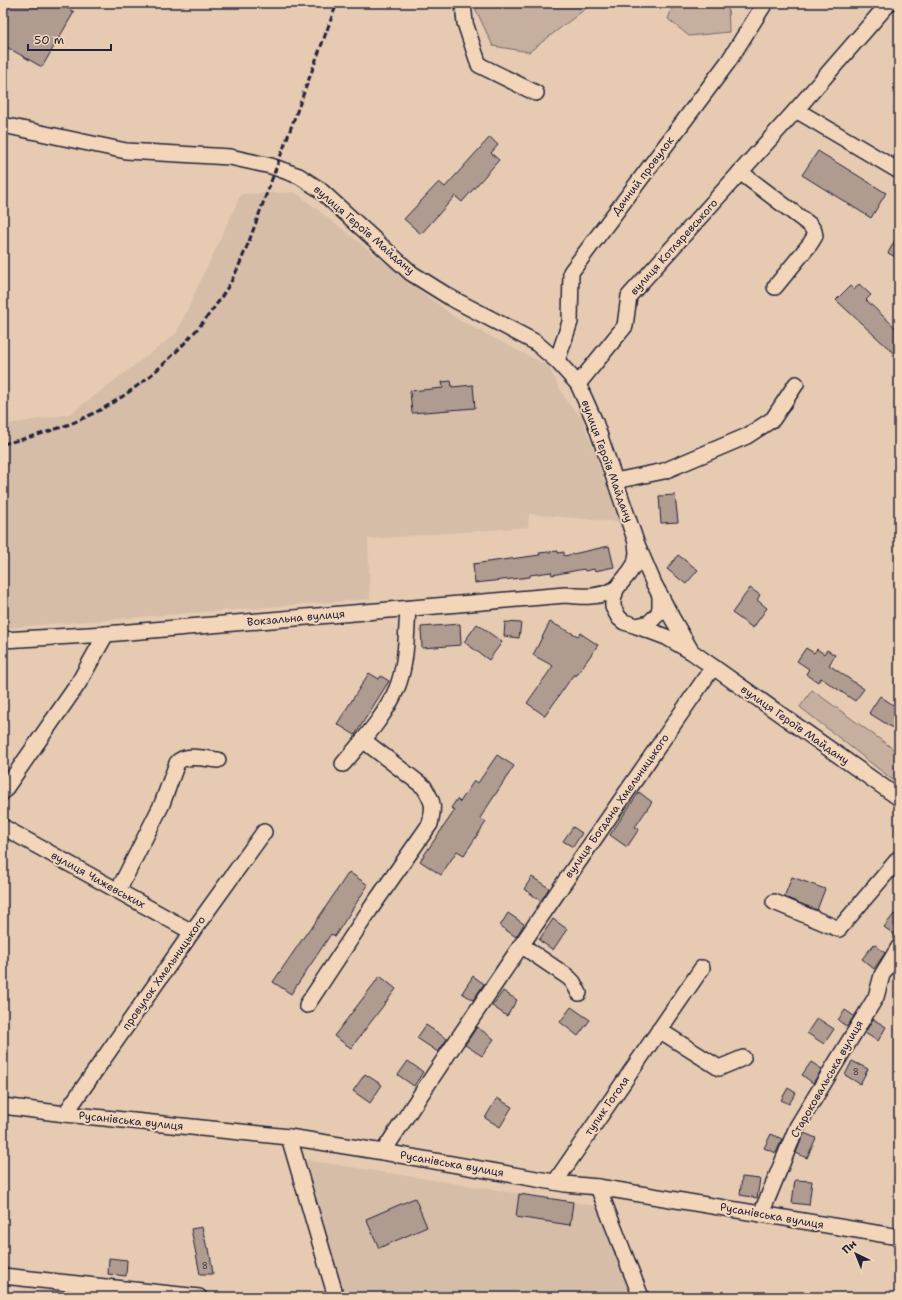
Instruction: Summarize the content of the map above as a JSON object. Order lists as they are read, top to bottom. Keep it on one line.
{"streets":{"street":["Дачний провулок","вулиця Героїв Майдану","вулиця Котляревського","Вокзальна вулиця","вулиця Богдана Хмельницького","вулиця Чижевських","провулок Хмельницького","Староковальська вулиця","тупик Гоголя","Русанівська вулиця"]},"crossings":[["Дачний провулок","вулиця Героїв Майдану"],["вулиця Героїв Майдану","вулиця Котляревського"],["вулиця Героїв Майдану","Вокзальна вулиця"],["вулиця Героїв Майдану","вулиця Богдана Хмельницького"],["вулиця Богдана Хмельницького","Русанівська вулиця"],["вулиця Чижевських","провулок Хмельницького"],["провулок Хмельницького","Русанівська вулиця"],["Староковальська вулиця","Русанівська вулиця"],["тупик Гоголя","Русанівська вулиця"]],"house_numbers":["8","8"],"scale_bar":"50 m","north":"top left"}
